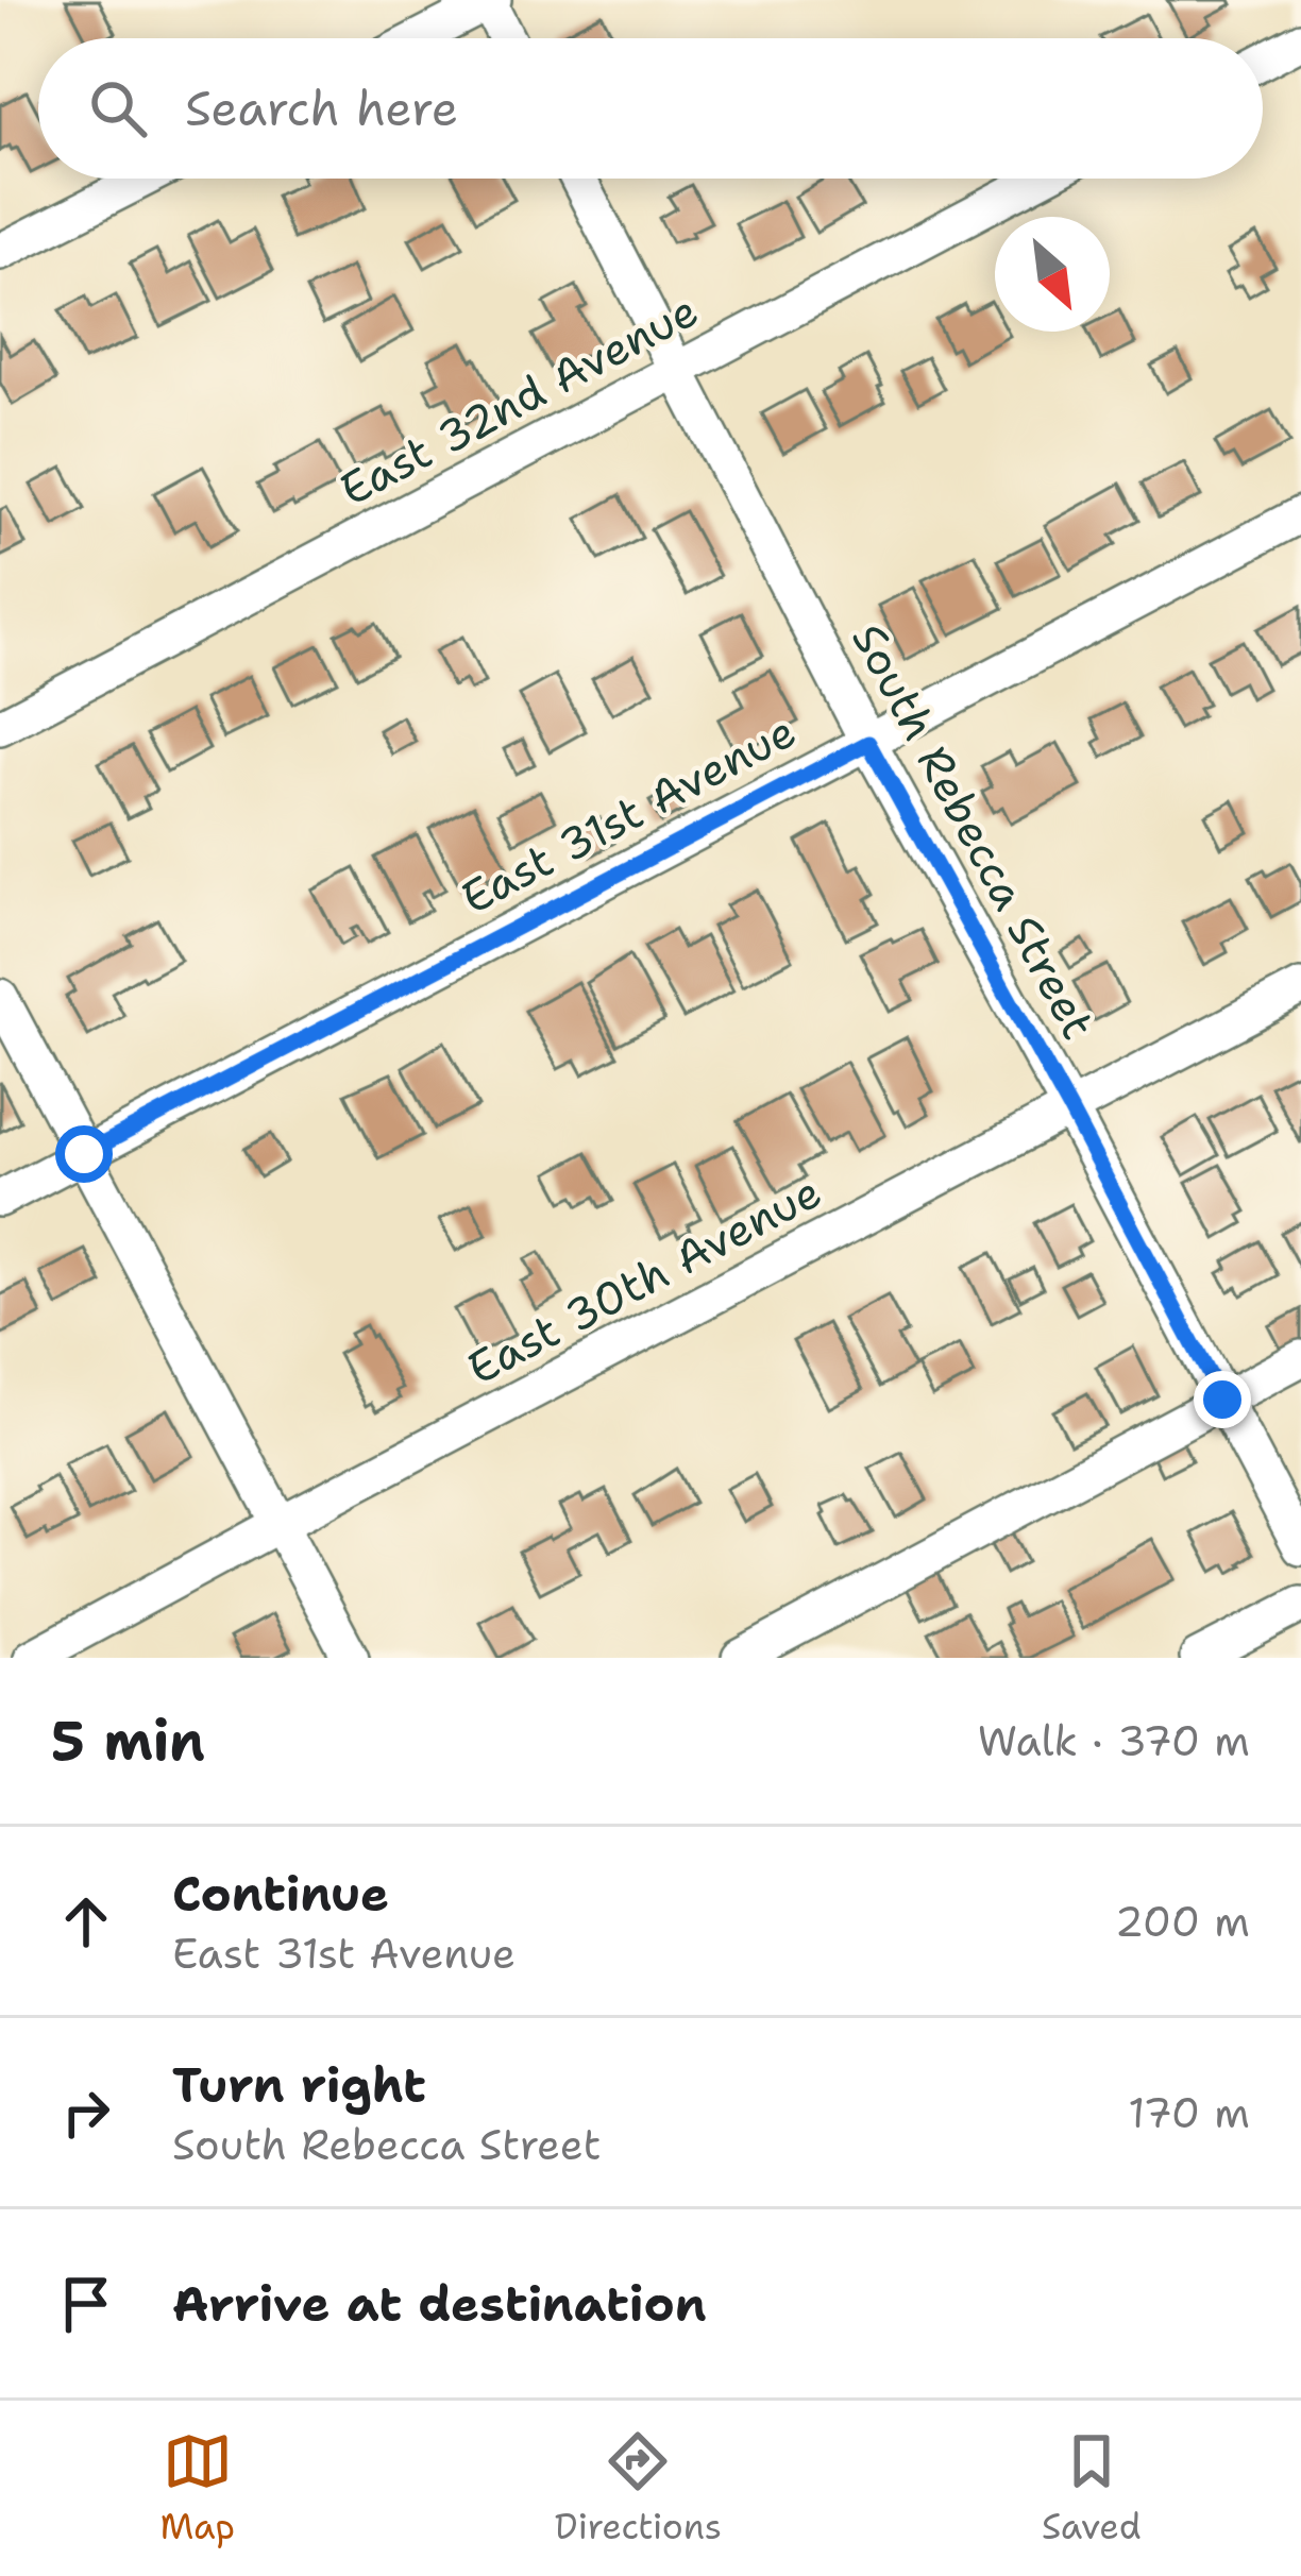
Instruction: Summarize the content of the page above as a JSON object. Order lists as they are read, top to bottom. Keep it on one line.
{"streets":{"street":["East 32nd Avenue","East 31st Avenue","South Rebecca Street","East 30th Avenue"]},"crossings":[["East 32nd Avenue","South Rebecca Street"],["East 31st Avenue","South Rebecca Street"],["South Rebecca Street","East 30th Avenue"]],"north":"bottom right","page":{"search":"Search here","heading":["5 min","Walk · 370 m"],"list":[["Continue","East 31st Avenue","200 m"],["Turn right","South Rebecca Street","170 m"],"Arrive at destination"],"nav":["Map","Directions","Saved"]}}
